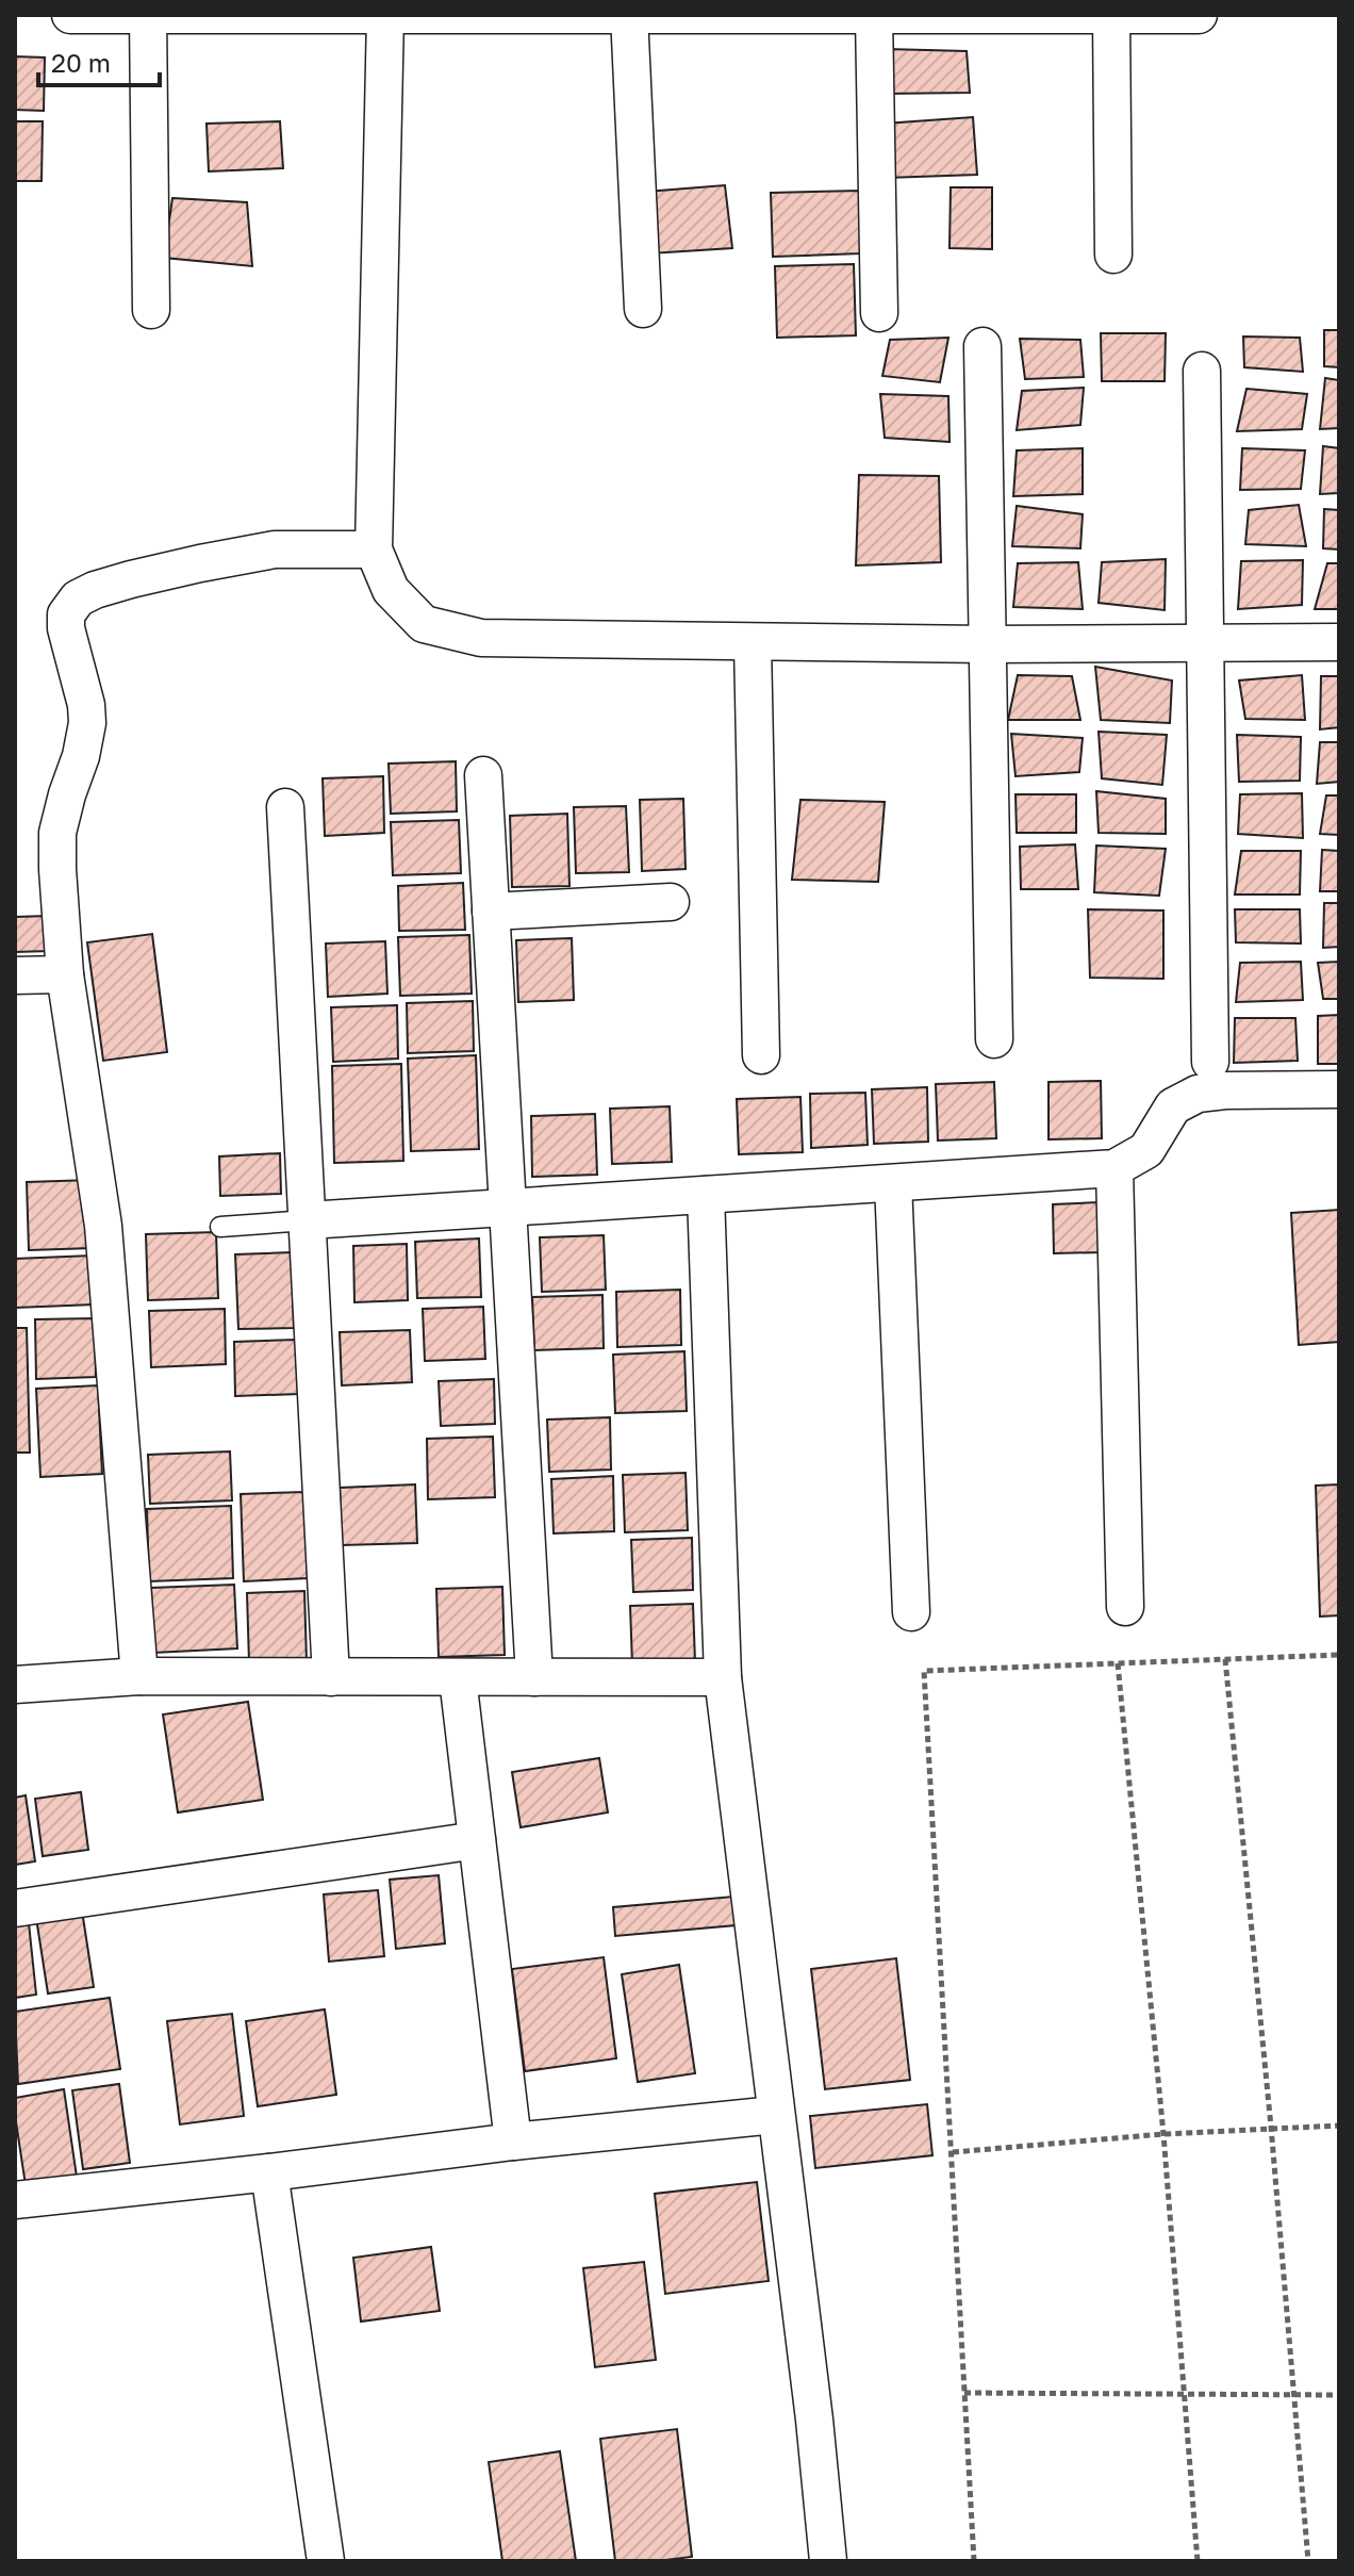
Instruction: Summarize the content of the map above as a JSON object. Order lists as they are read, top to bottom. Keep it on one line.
{"scale_bar":"20 m"}
